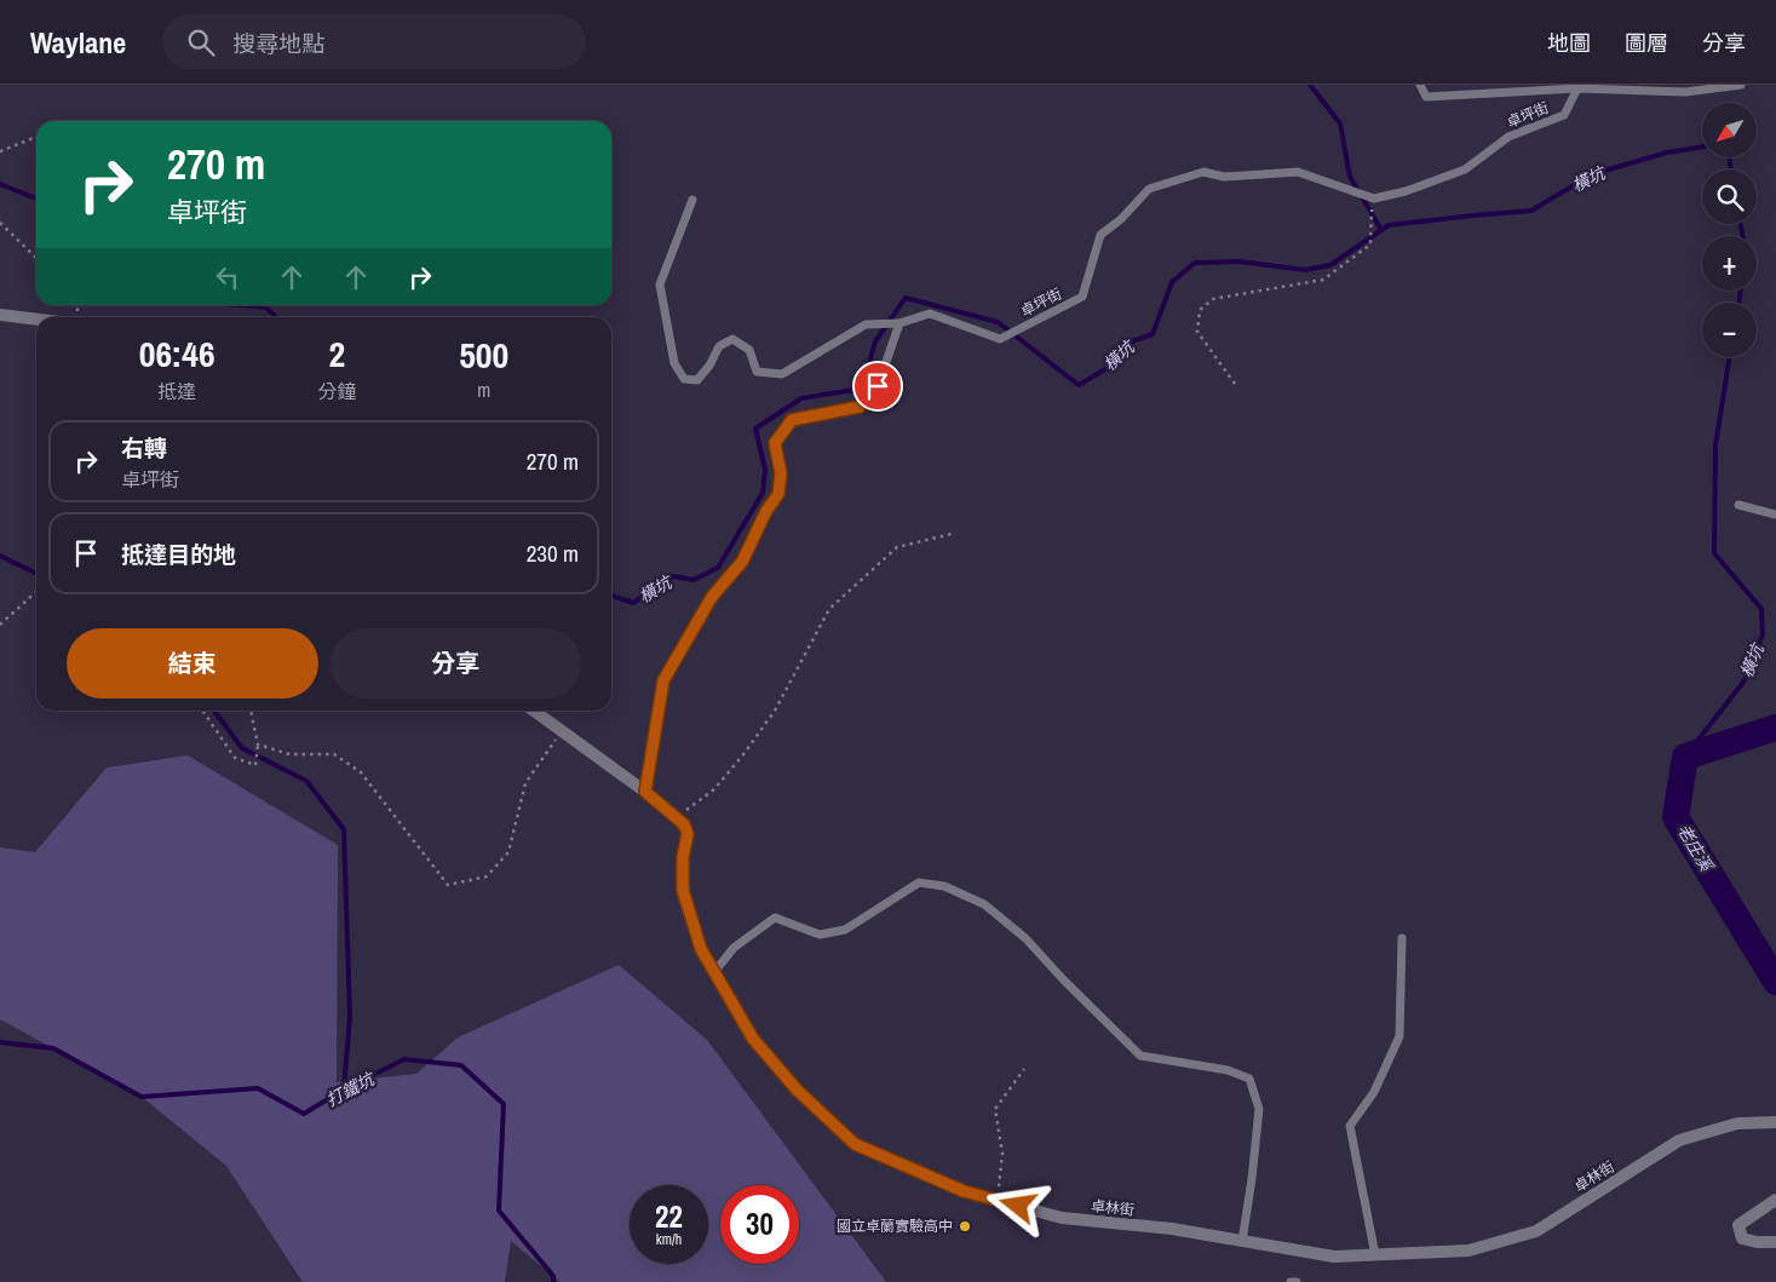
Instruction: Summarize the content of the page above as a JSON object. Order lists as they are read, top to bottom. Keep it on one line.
{"streets":{"street":["卓林街"],"lane":["卓坪街"]},"water":["橫坑","老庄溪","打鐵坑"],"places":["國立卓蘭實驗高中"],"north":"bottom left","page":{"header":"Waylane","search":"搜尋地點","nav":["地圖","圖層","分享"],"map_buttons":["+","−"],"turn":["270 m","卓坪街"],"eta":["06:46","抵達","2","分鐘","500","m"],"list":[{"name":"右轉","note":"卓坪街","value":"270 m"},{"name":"抵達目的地","value":"230 m"}],"buttons":["結束","分享"],"speed":"22 km/h","limit":"30"}}
